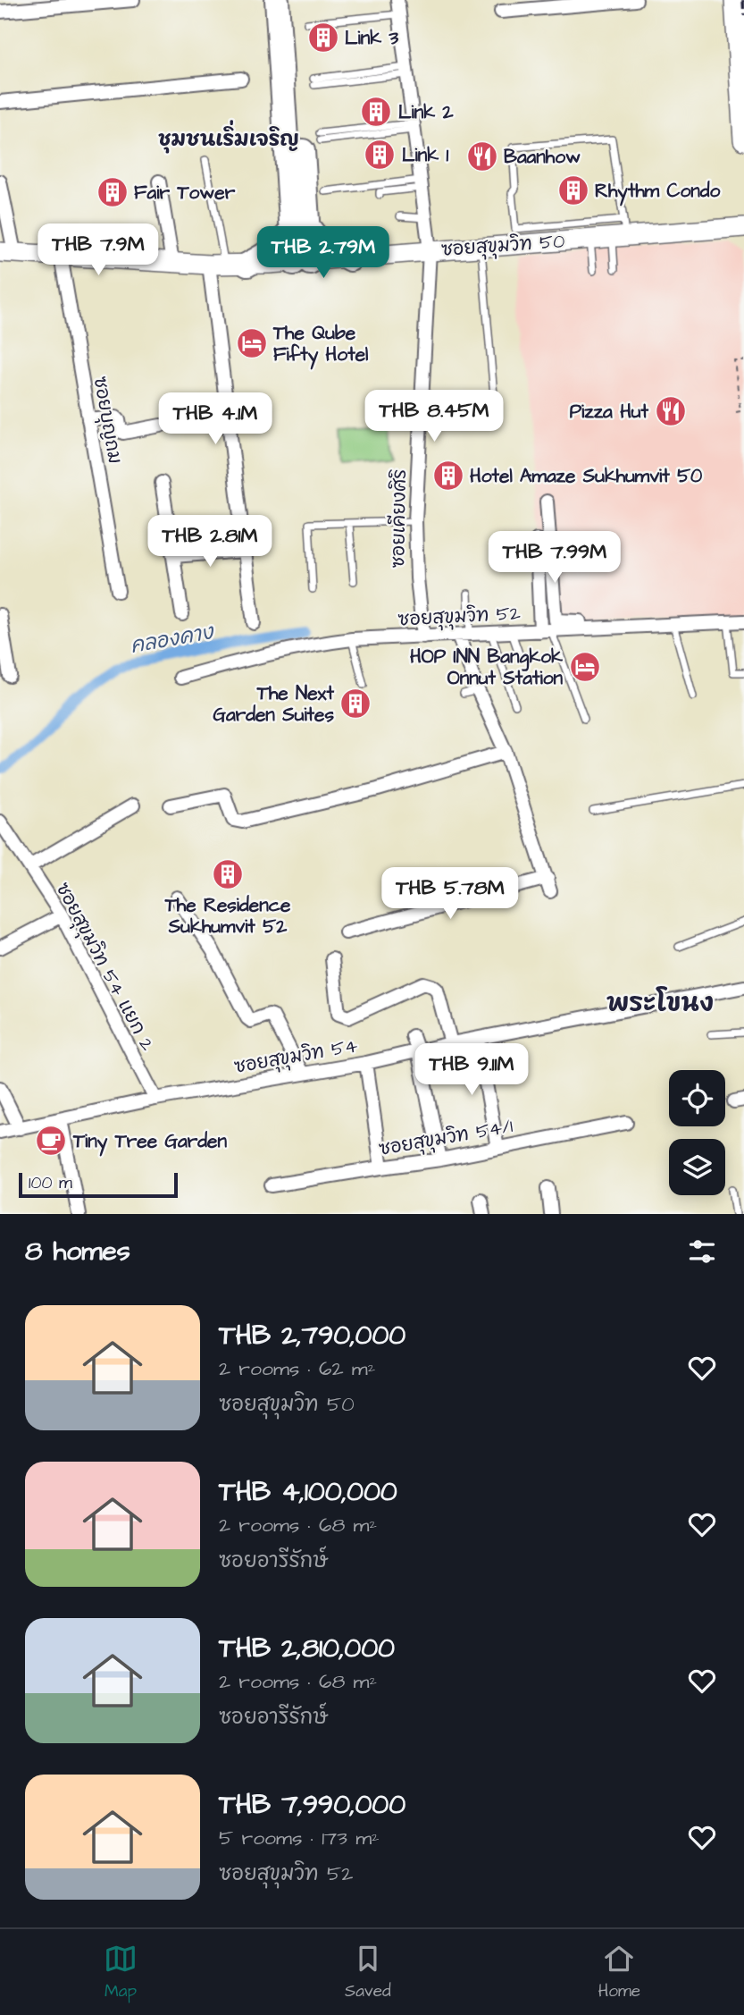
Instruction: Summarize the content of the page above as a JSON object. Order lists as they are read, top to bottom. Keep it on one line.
{"streets":{"street":["ซอยสุขุมวิท 50","ซอยบุญถม","ซอยเคียงศิริ","ซอยสุขุมวิท 52","ซอยสุขุมวิท 54 แยก 2","ซอยสุขุมวิท 54","ซอยสุขุมวิท 54/1"]},"crossings":[["ซอยสุขุมวิท 50","ซอยบุญถม"],["ซอยสุขุมวิท 50","ซอยเคียงศิริ"],["ซอยเคียงศิริ","ซอยสุขุมวิท 52"],["ซอยสุขุมวิท 54 แยก 2","ซอยสุขุมวิท 54"]],"districts":["ชุมชนเริ่มเจริญ","พระโขนง"],"water":["คลองคาง"],"places":{"building":["Link 3","Link 2","Link 1","Rhythm Condo","Fair Tower","Hotel Amaze Sukhumvit 50","The Next Garden Suites","The Residence Sukhumvit 52"],"restaurant":["Baanhow","Pizza Hut"],"hotel":["The Qube Fifty Hotel","HOP INN Bangkok Onnut Station"],"cafe":["Tiny Tree Garden"]},"scale_bar":"100 m","page":{"price":["THB 7.9M","THB 2.79M","THB 8.45M","THB 4.1M","THB 2.81M","THB 7.99M","THB 5.78M","THB 9.11M"],"scale":"100 m","heading":"8 homes","list":[{"name":"THB 2,790,000","note":"2 rooms · 62 m² · ซอยสุขุมวิท 50"},{"name":"THB 4,100,000","note":"2 rooms · 68 m² · ซอยอารีรักษ์"},{"name":"THB 2,810,000","note":"2 rooms · 68 m² · ซอยอารีรักษ์"},{"name":"THB 7,990,000","note":"5 rooms · 173 m² · ซอยสุขุมวิท 52"}],"tabs":["Map","Saved","Home"]}}
